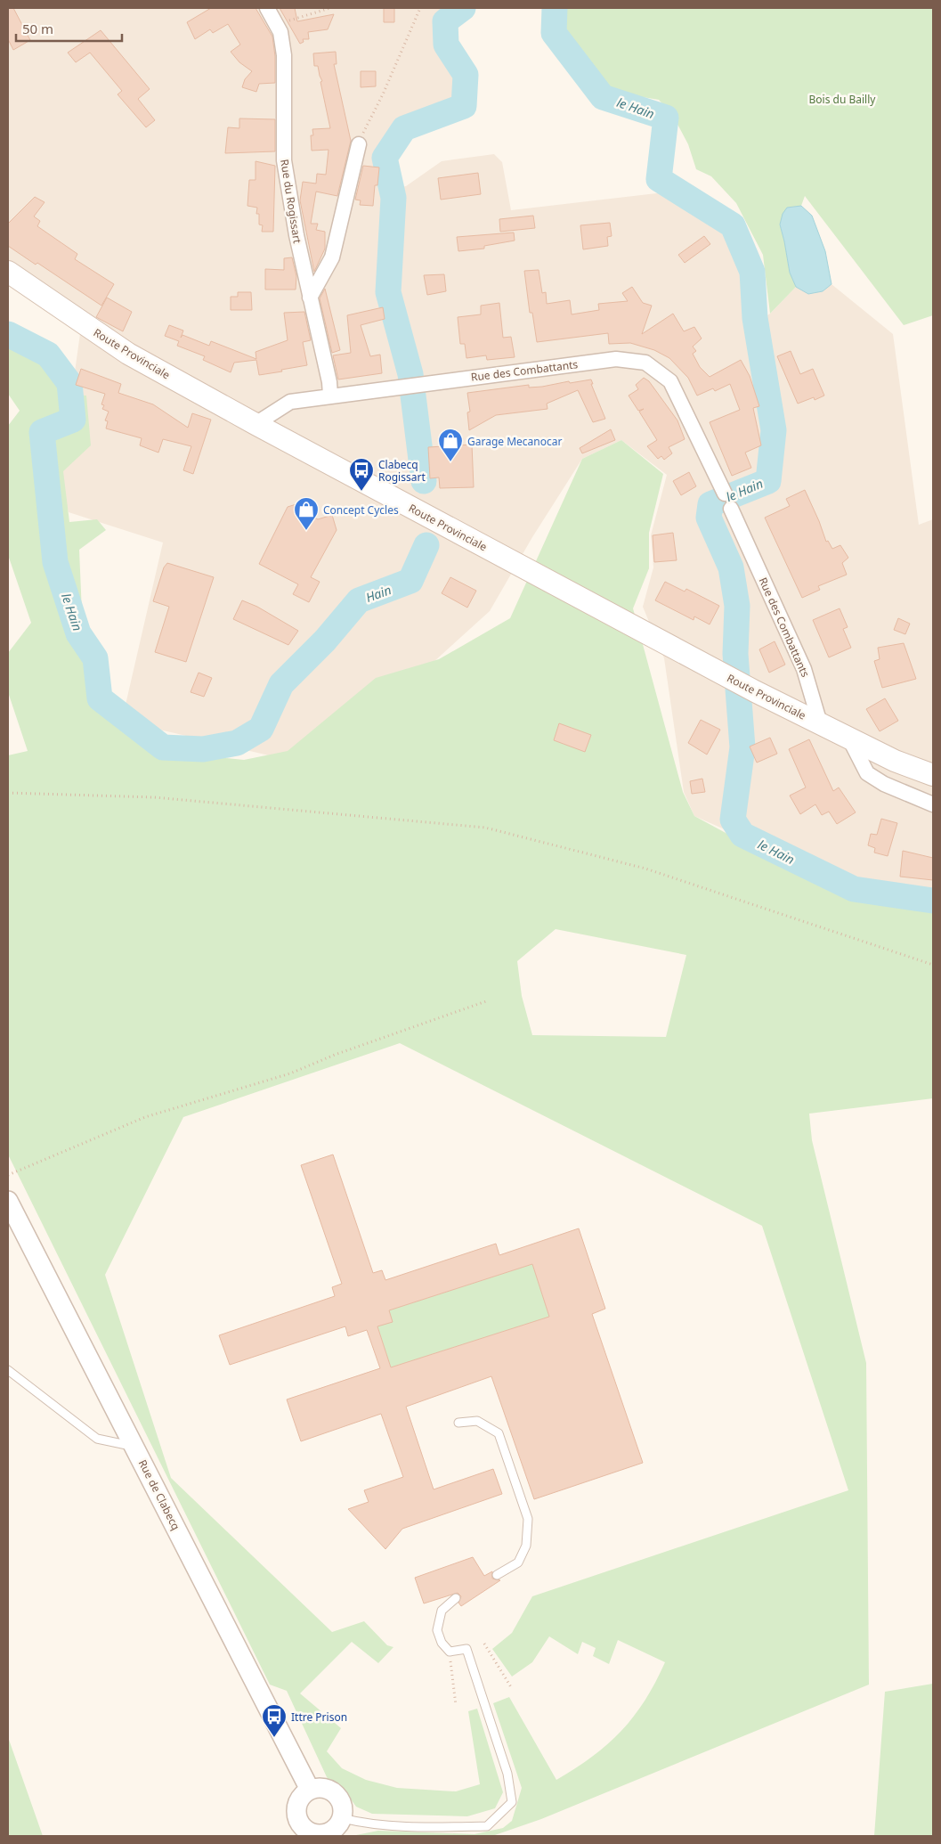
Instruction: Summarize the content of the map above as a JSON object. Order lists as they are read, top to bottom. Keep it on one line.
{"streets":{"main road":["Route Provinciale"],"street":["Rue du Rogissart","Rue des Combattants","Rue de Clabecq"]},"crossings":[["Rue du Rogissart","Rue des Combattants"],["Route Provinciale","Rue des Combattants"]],"water":["le Hain","Hain"],"parks":["Bois du Bailly"],"places":{"shop":["Garage Mecanocar","Concept Cycles"],"bus stop":["Clabecq Rogissart","Ittre Prison"]},"scale_bar":"50 m"}
